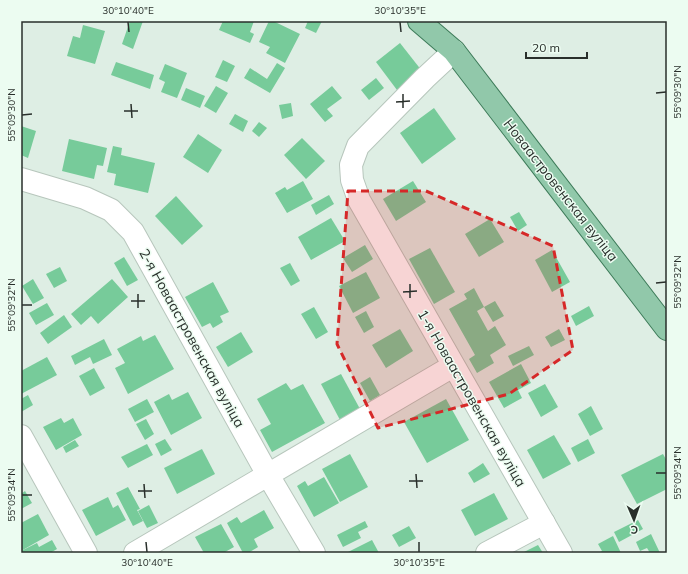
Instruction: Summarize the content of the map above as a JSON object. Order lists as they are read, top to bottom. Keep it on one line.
{"streets":{"main road":["Новаастровенская вуліца"],"street":["2-я Новаастровенская вуліца","1-я Новаастровенская вуліца"]},"crossings":[["Новаастровенская вуліца","1-я Новаастровенская вуліца"]],"scale_bar":"20 m","north":"bottom","coordinates":["30°10'40\"E","30°10'35\"E","55°09'30\"N","55°09'32\"N","55°09'34\"N"]}
